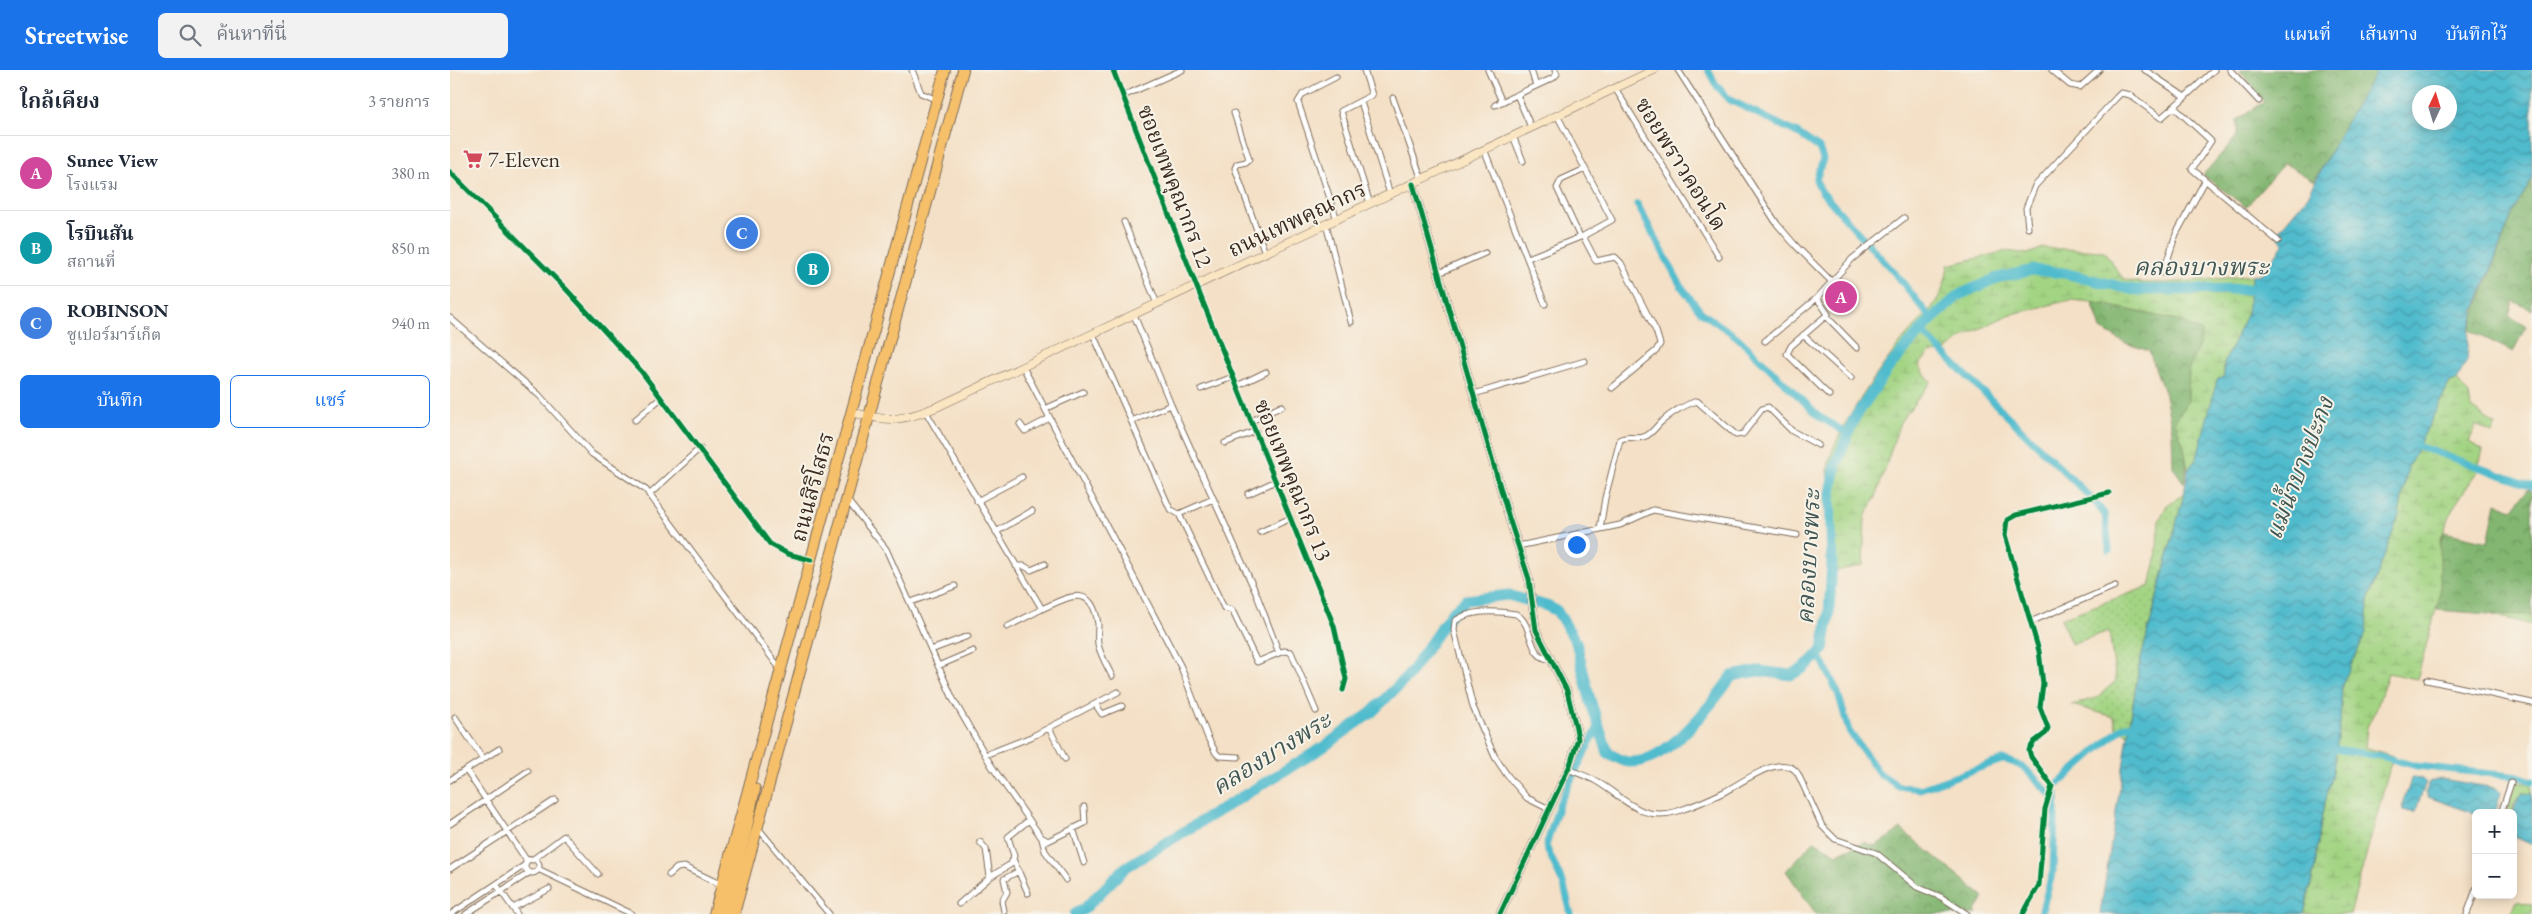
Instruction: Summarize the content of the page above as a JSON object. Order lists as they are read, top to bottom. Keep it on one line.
{"streets":{"highway":["ถนนสิริโสธร"],"main road":["ถนนเทพคุณากร"],"street":["ซอยพราวคอนโด","ซอยเทพคุณากร 12","ซอยเทพคุณากร 13"]},"crossings":[["ซอยพราวคอนโด","ถนนเทพคุณากร"],["ซอยเทพคุณากร 12","ถนนเทพคุณากร"],["ซอยเทพคุณากร 12","ซอยเทพคุณากร 13"],["ถนนเทพคุณากร","ซอยเทพคุณากร 13"],["ถนนเทพคุณากร","ถนนสิริโสธร"]],"water":["คลองบางพระ","แม่น้ำบางปะกง"],"places":{"supermarket":["7-Eleven"]},"north":"top","page":{"header":"Streetwise","search":"ค้นหาที่นี่","nav":["แผนที่","เส้นทาง","บันทึกไว้"],"heading":["ใกล้เคียง","3 รายการ"],"list":[{"mark":"A","name":"Sunee View","note":"โรงแรม","value":"380 m"},{"mark":"B","name":"โรบินสัน","note":"สถานที่","value":"850 m"},{"mark":"C","name":"ROBINSON","note":"ซูเปอร์มาร์เก็ต","value":"940 m"}],"pins":["C","B","A"],"buttons":["บันทึก","แชร์"],"map_buttons":["+","−"]}}
